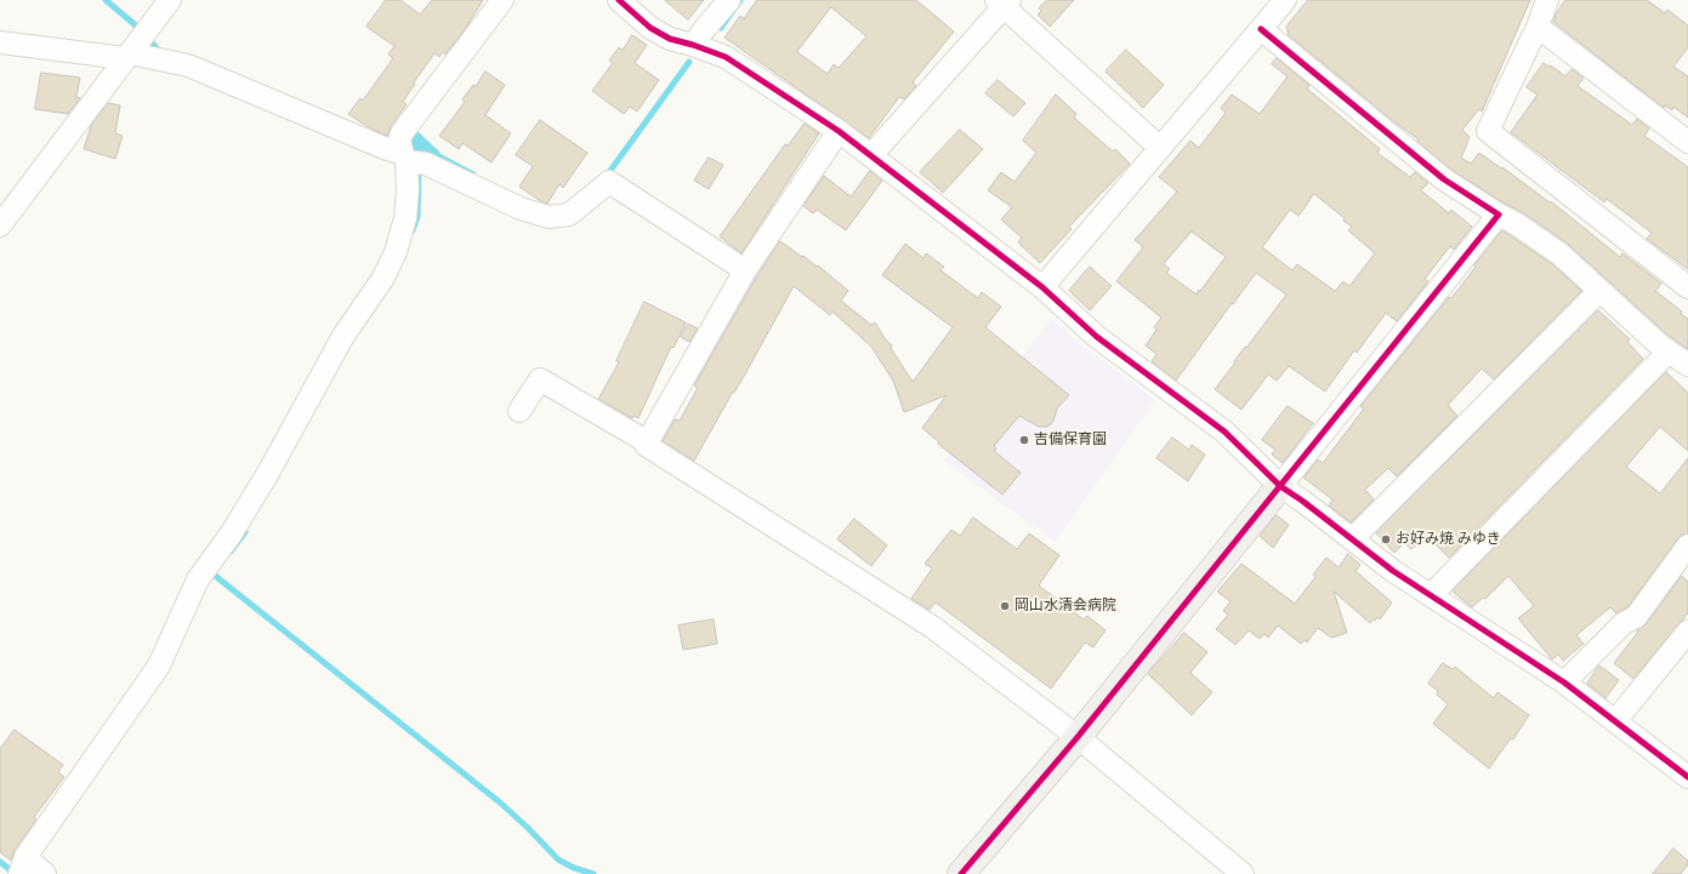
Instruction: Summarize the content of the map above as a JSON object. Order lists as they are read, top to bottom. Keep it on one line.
{"places":["吉備保育園","お好み焼 みゆき","岡山水清会病院"]}
